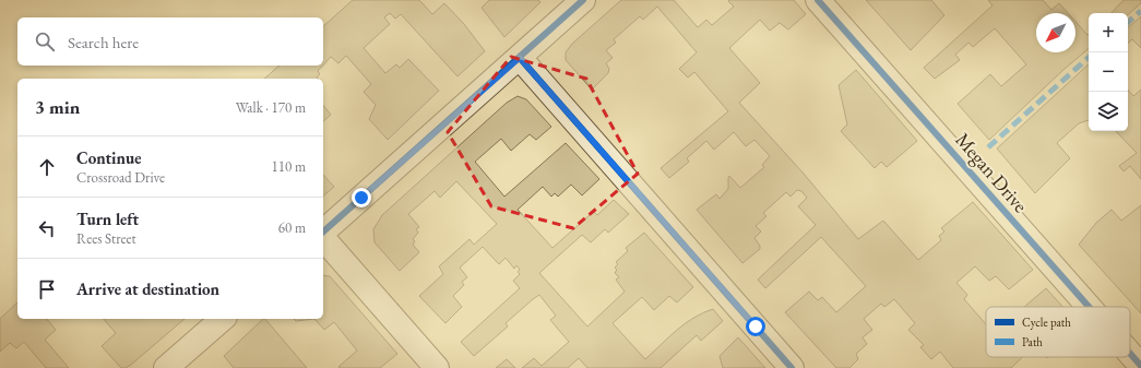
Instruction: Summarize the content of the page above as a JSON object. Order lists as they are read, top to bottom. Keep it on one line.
{"streets":{"street":["Megan Drive"]},"legend":["Cycle path","Path"],"north":"bottom left","page":{"map_buttons":["+","−"],"search":"Search here","heading":["3 min","Walk · 170 m"],"list":[["Continue","Crossroad Drive","110 m"],["Turn left","Rees Street","60 m"],"Arrive at destination"]}}
